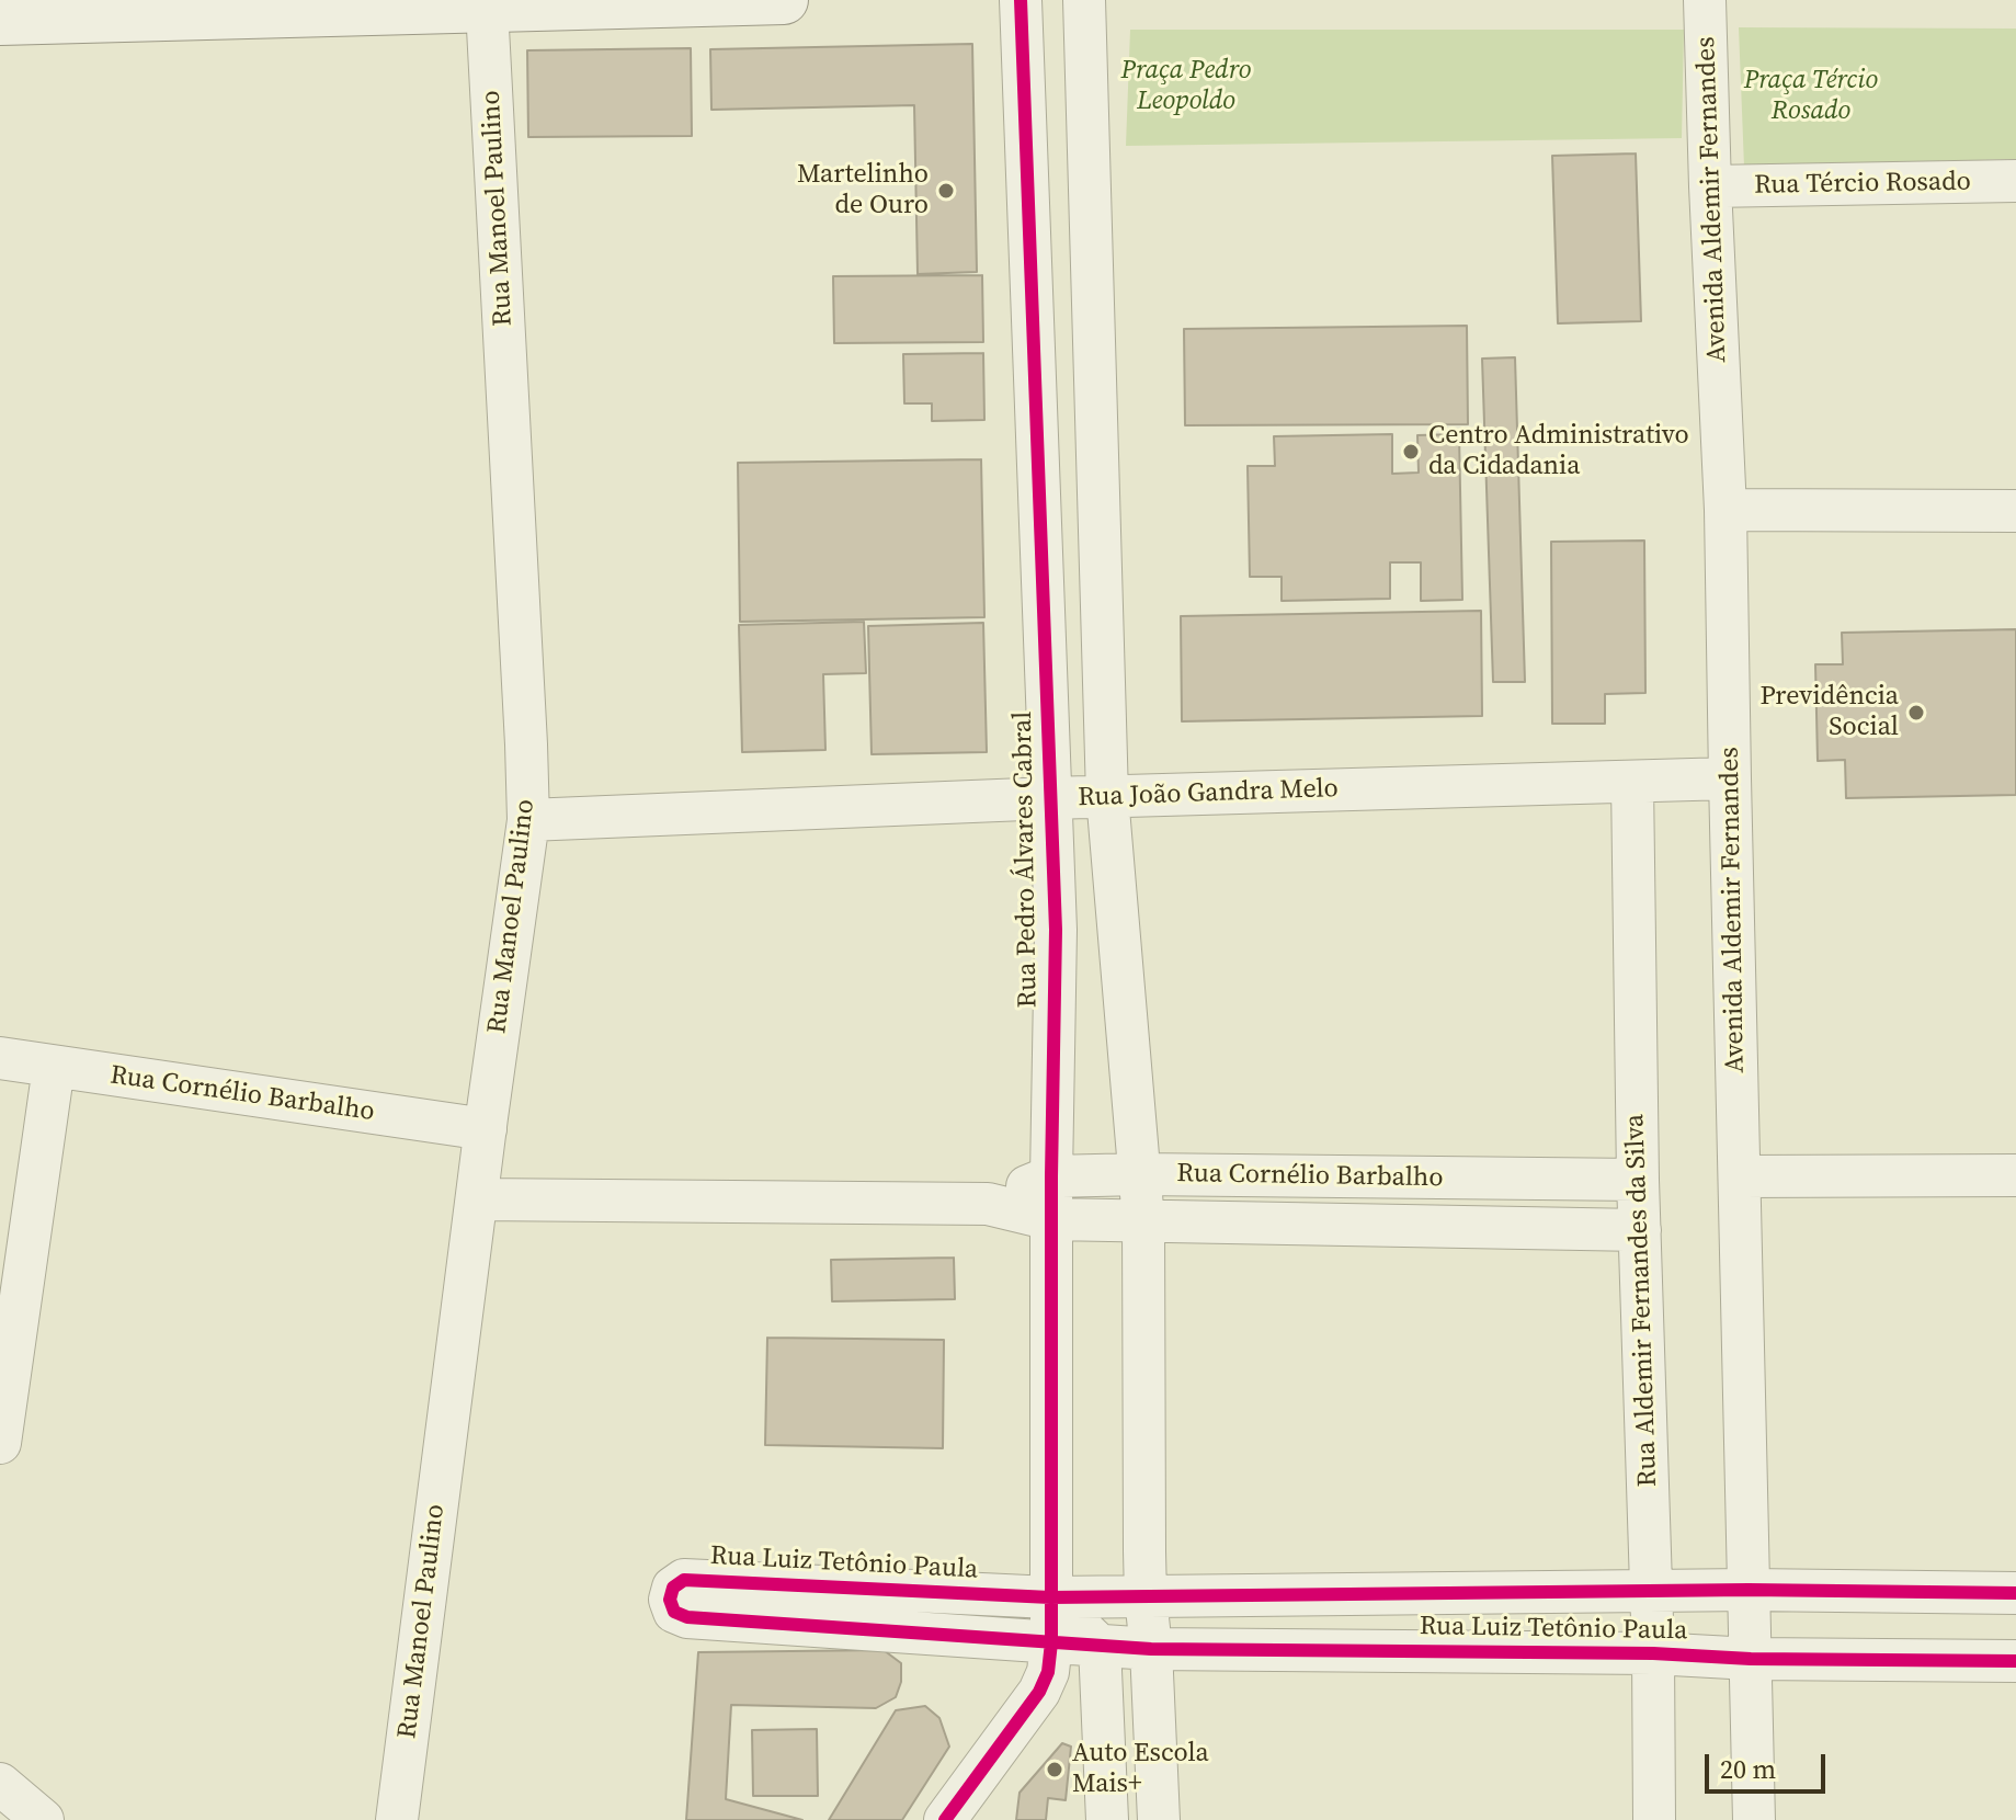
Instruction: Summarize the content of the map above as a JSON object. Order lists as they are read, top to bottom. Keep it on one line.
{"streets":{"street":["Rua Tércio Rosado","Avenida Aldemir Fernandes","Rua Manoel Paulino","Rua João Gandra Melo","Rua Pedro Álvares Cabral","Rua Cornélio Barbalho","Rua Aldemir Fernandes da Silva","Rua Luiz Tetônio Paula"]},"crossings":[["Rua Tércio Rosado","Avenida Aldemir Fernandes"],["Avenida Aldemir Fernandes","Rua João Gandra Melo"],["Avenida Aldemir Fernandes","Rua Luiz Tetônio Paula"],["Rua Manoel Paulino","Rua João Gandra Melo"],["Rua Manoel Paulino","Rua Cornélio Barbalho"],["Rua João Gandra Melo","Rua Pedro Álvares Cabral"],["Rua João Gandra Melo","Rua Aldemir Fernandes da Silva"],["Rua Pedro Álvares Cabral","Rua Cornélio Barbalho"],["Rua Pedro Álvares Cabral","Rua Luiz Tetônio Paula"],["Rua Cornélio Barbalho","Rua Aldemir Fernandes da Silva"],["Rua Aldemir Fernandes da Silva","Rua Luiz Tetônio Paula"]],"parks":["Praça Pedro Leopoldo","Praça Tércio Rosado"],"places":["Martelinho de Ouro","Centro Administrativo da Cidadania","Previdência Social","Auto Escola Mais+"],"scale_bar":"20 m"}
